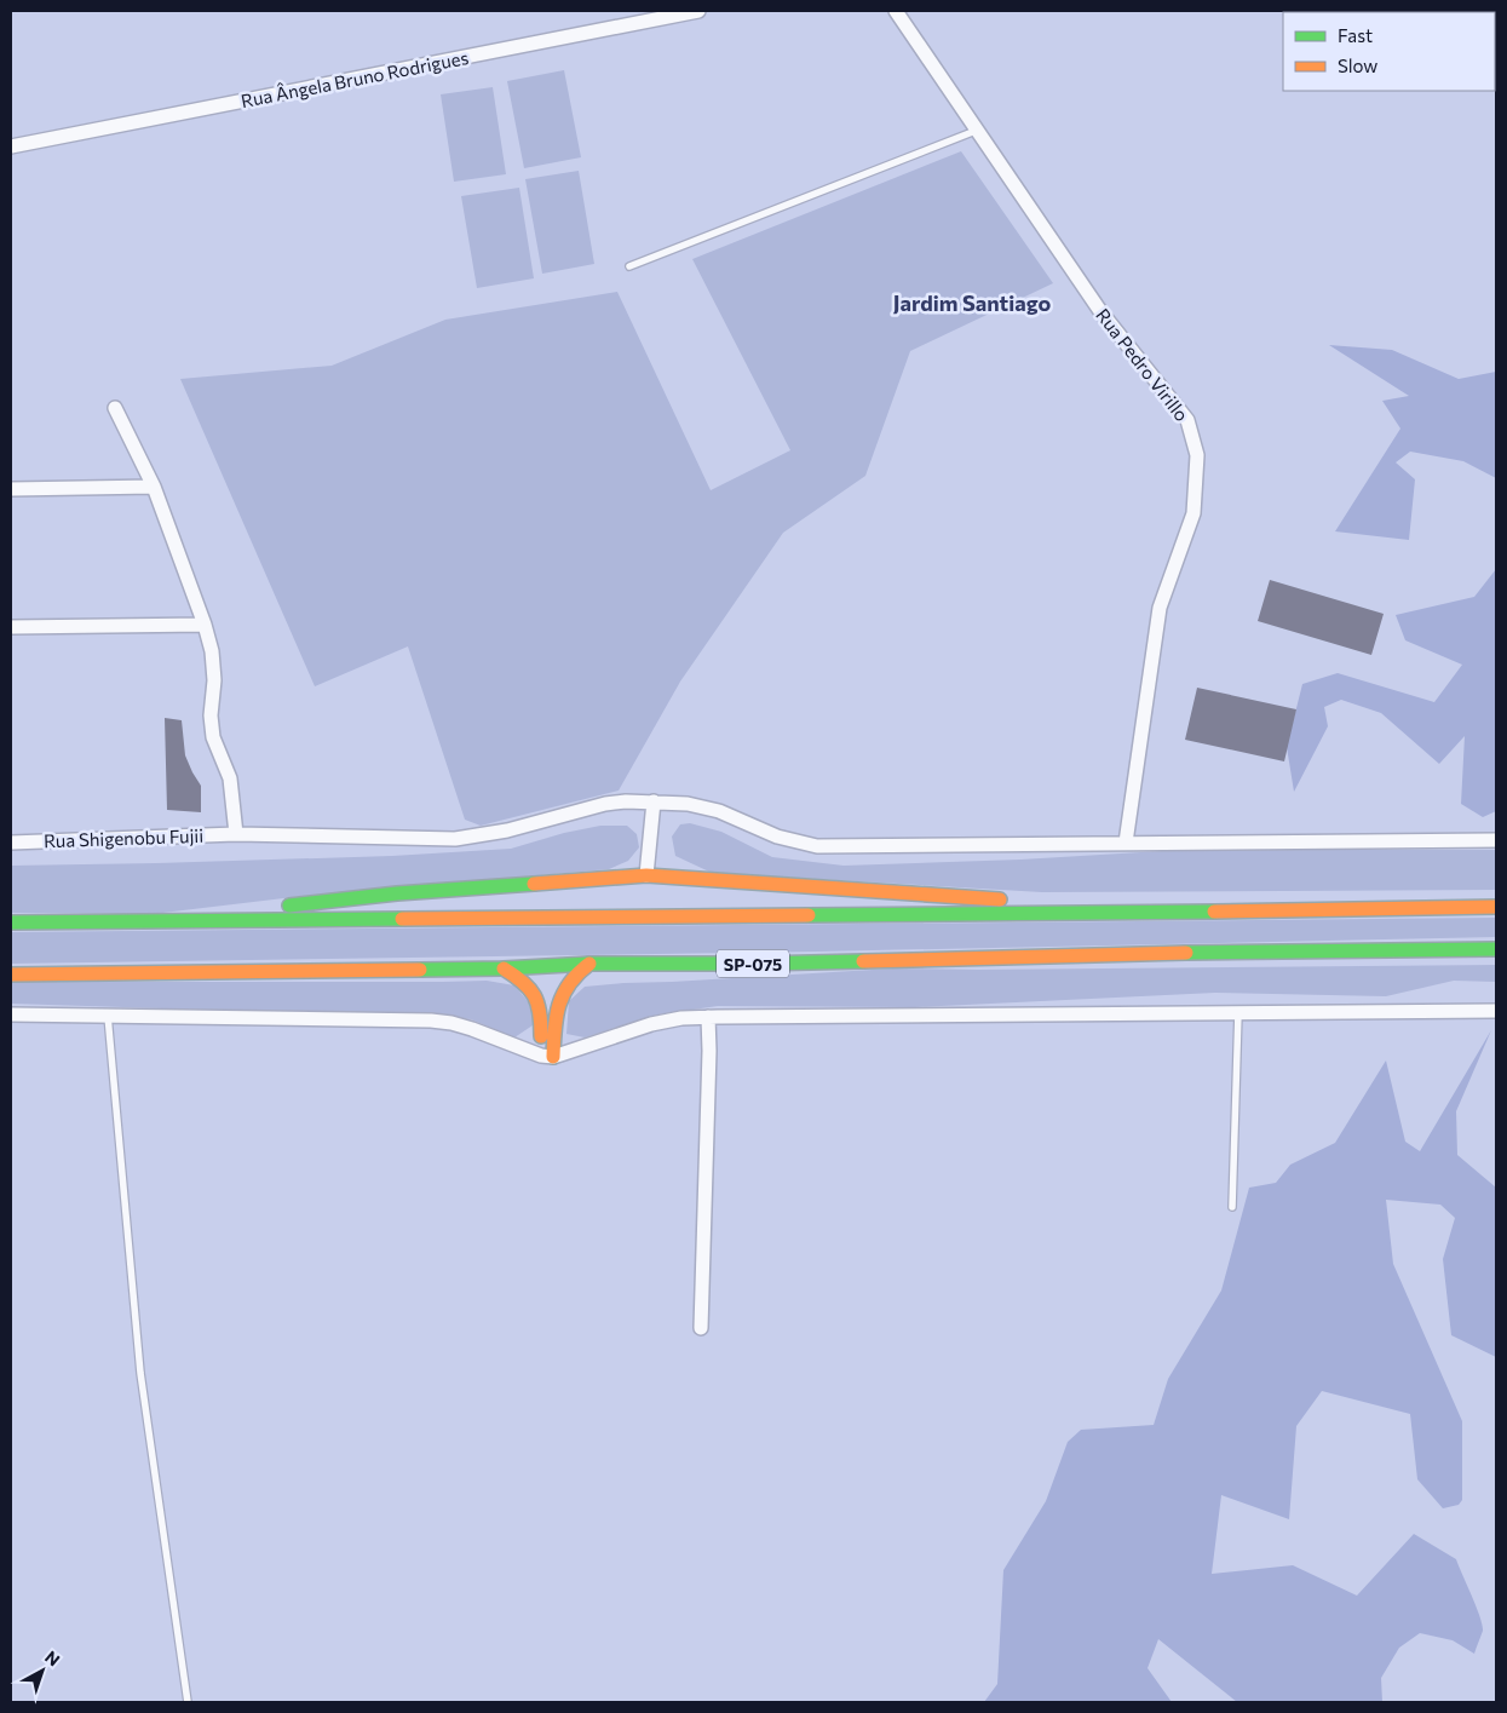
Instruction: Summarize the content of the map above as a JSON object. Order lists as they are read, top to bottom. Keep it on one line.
{"streets":{"highway":["SP-075"],"street":["Rua Ângela Bruno Rodrigues","Rua Pedro Virillo","Rua Shigenobu Fujii"]},"crossings":[["Rua Pedro Virillo","Rua Shigenobu Fujii"]],"districts":["Jardim Santiago"],"legend":["Fast","Slow"],"north":"top right"}
